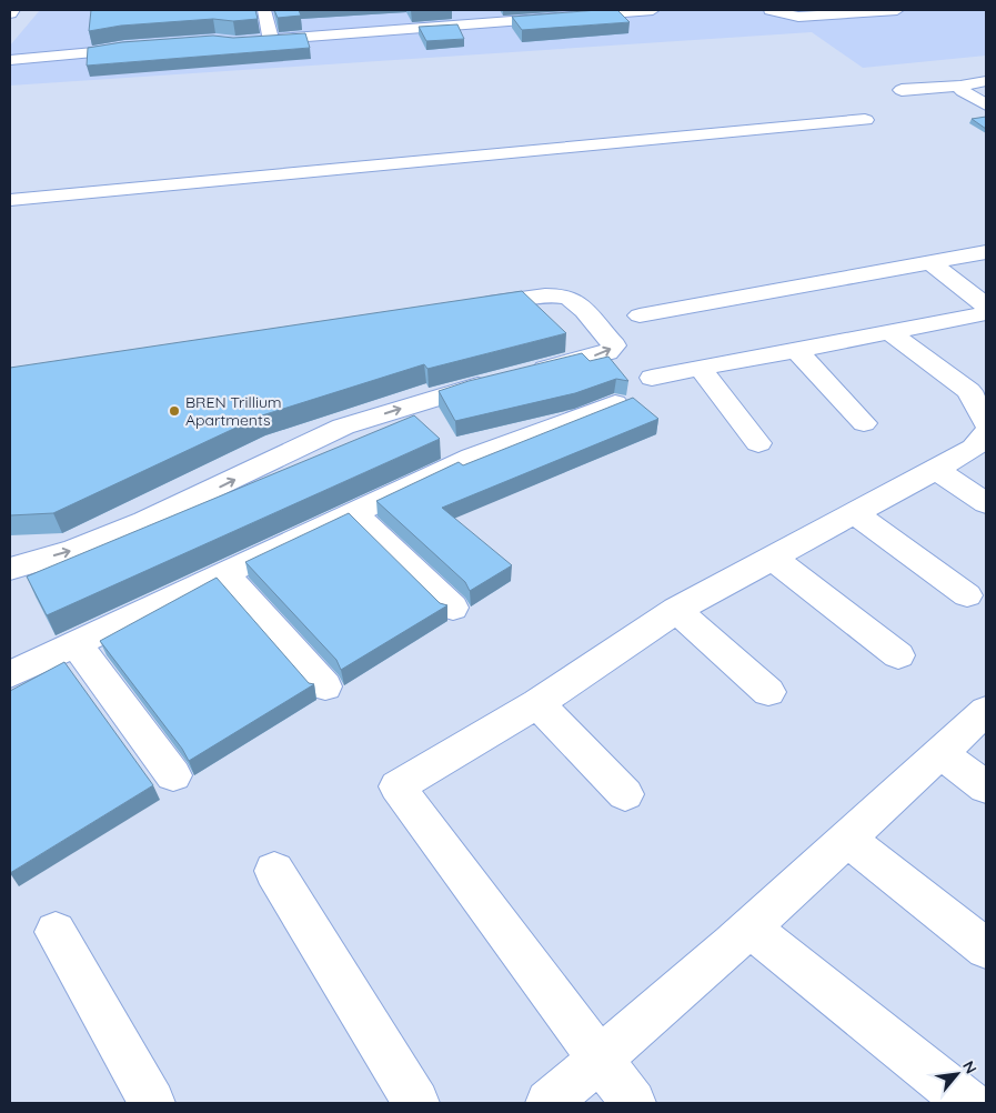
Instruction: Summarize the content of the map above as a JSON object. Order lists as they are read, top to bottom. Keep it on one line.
{"places":["BREN Trillium Apartments"],"north":"top right"}
